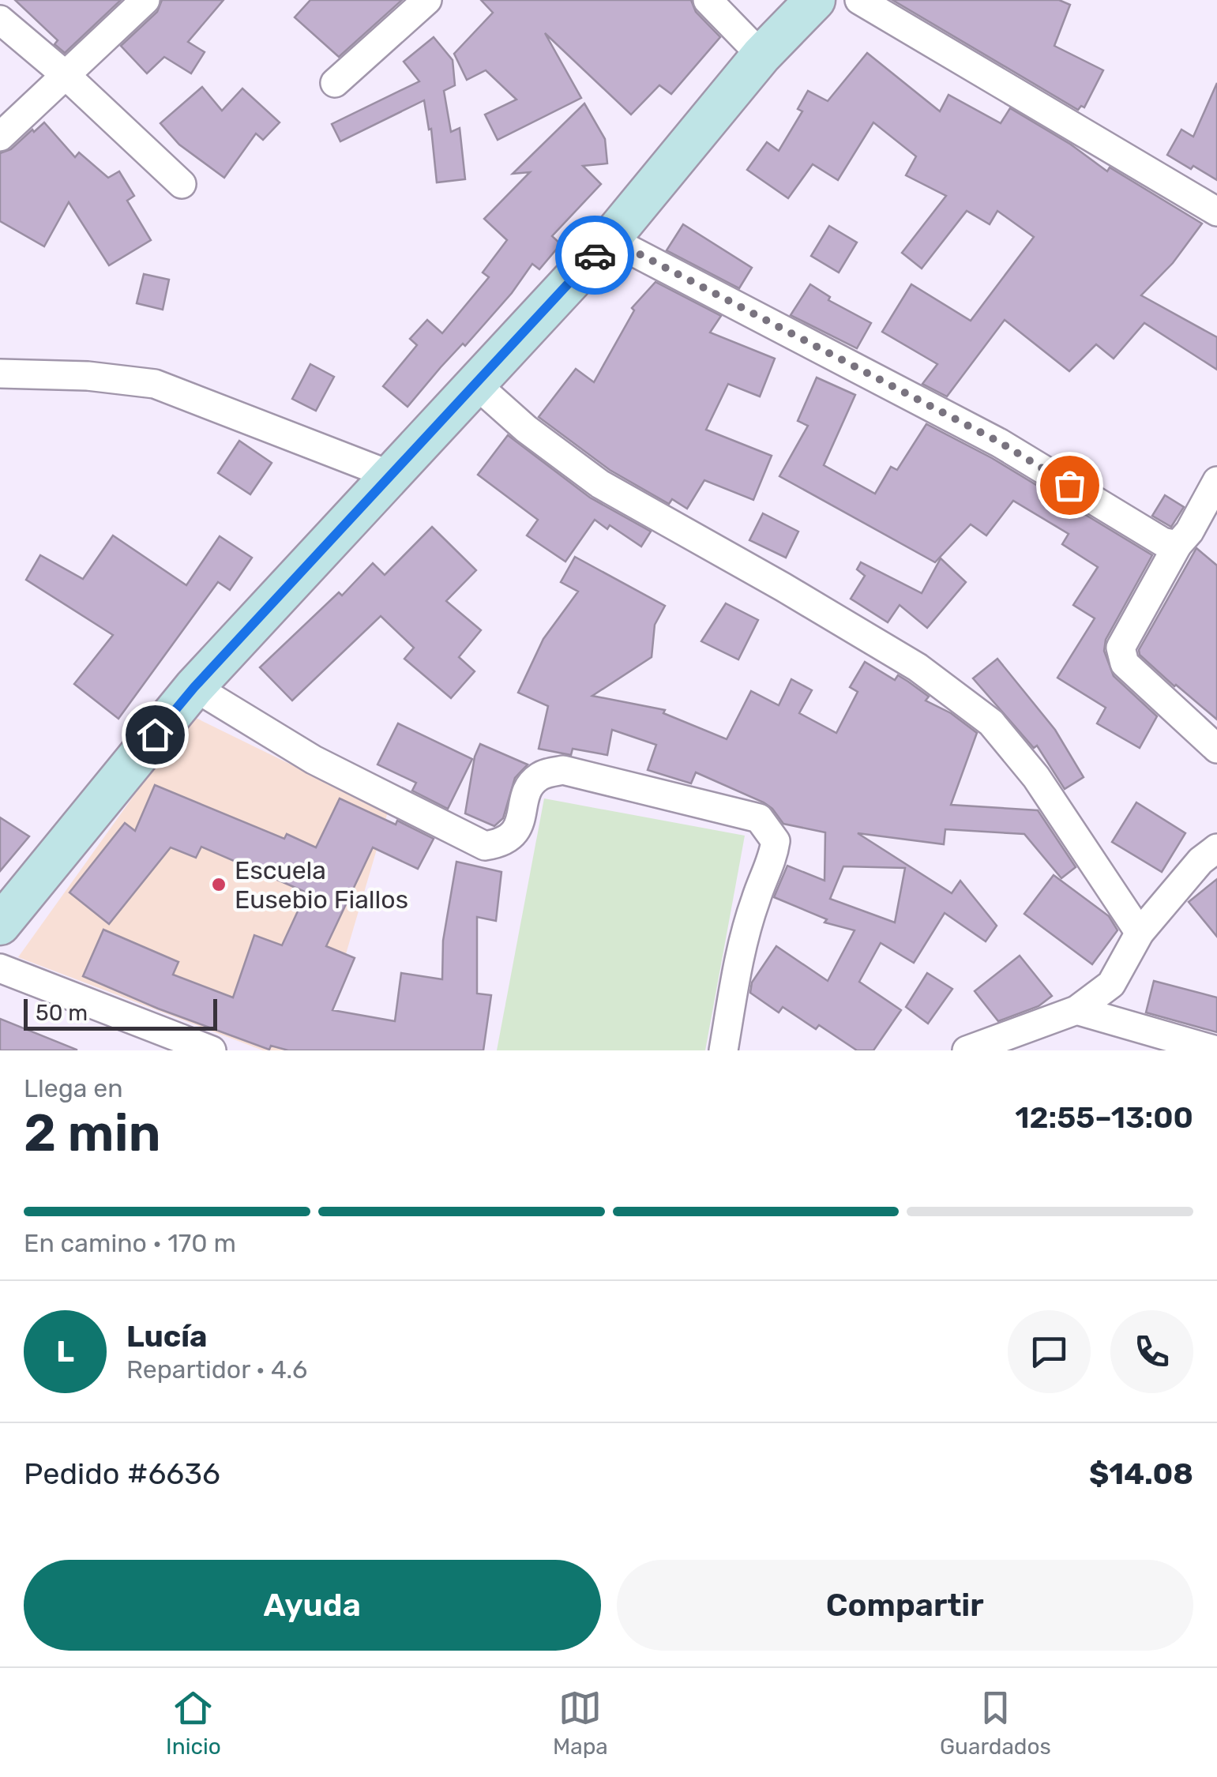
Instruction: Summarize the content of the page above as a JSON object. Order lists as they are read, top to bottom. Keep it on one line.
{"places":["Escuela Eusebio Fiallos"],"scale_bar":"50 m","page":{"scale":"50 m","heading":["2 min","Llega en","12:55–13:00"],"panel":["Lucía","Repartidor · 4.6","Pedido #6636","$14.08"],"bar":"En camino · 170 m","round":"L","buttons":["Ayuda","Compartir"],"tabs":["Inicio","Mapa","Guardados"]}}
